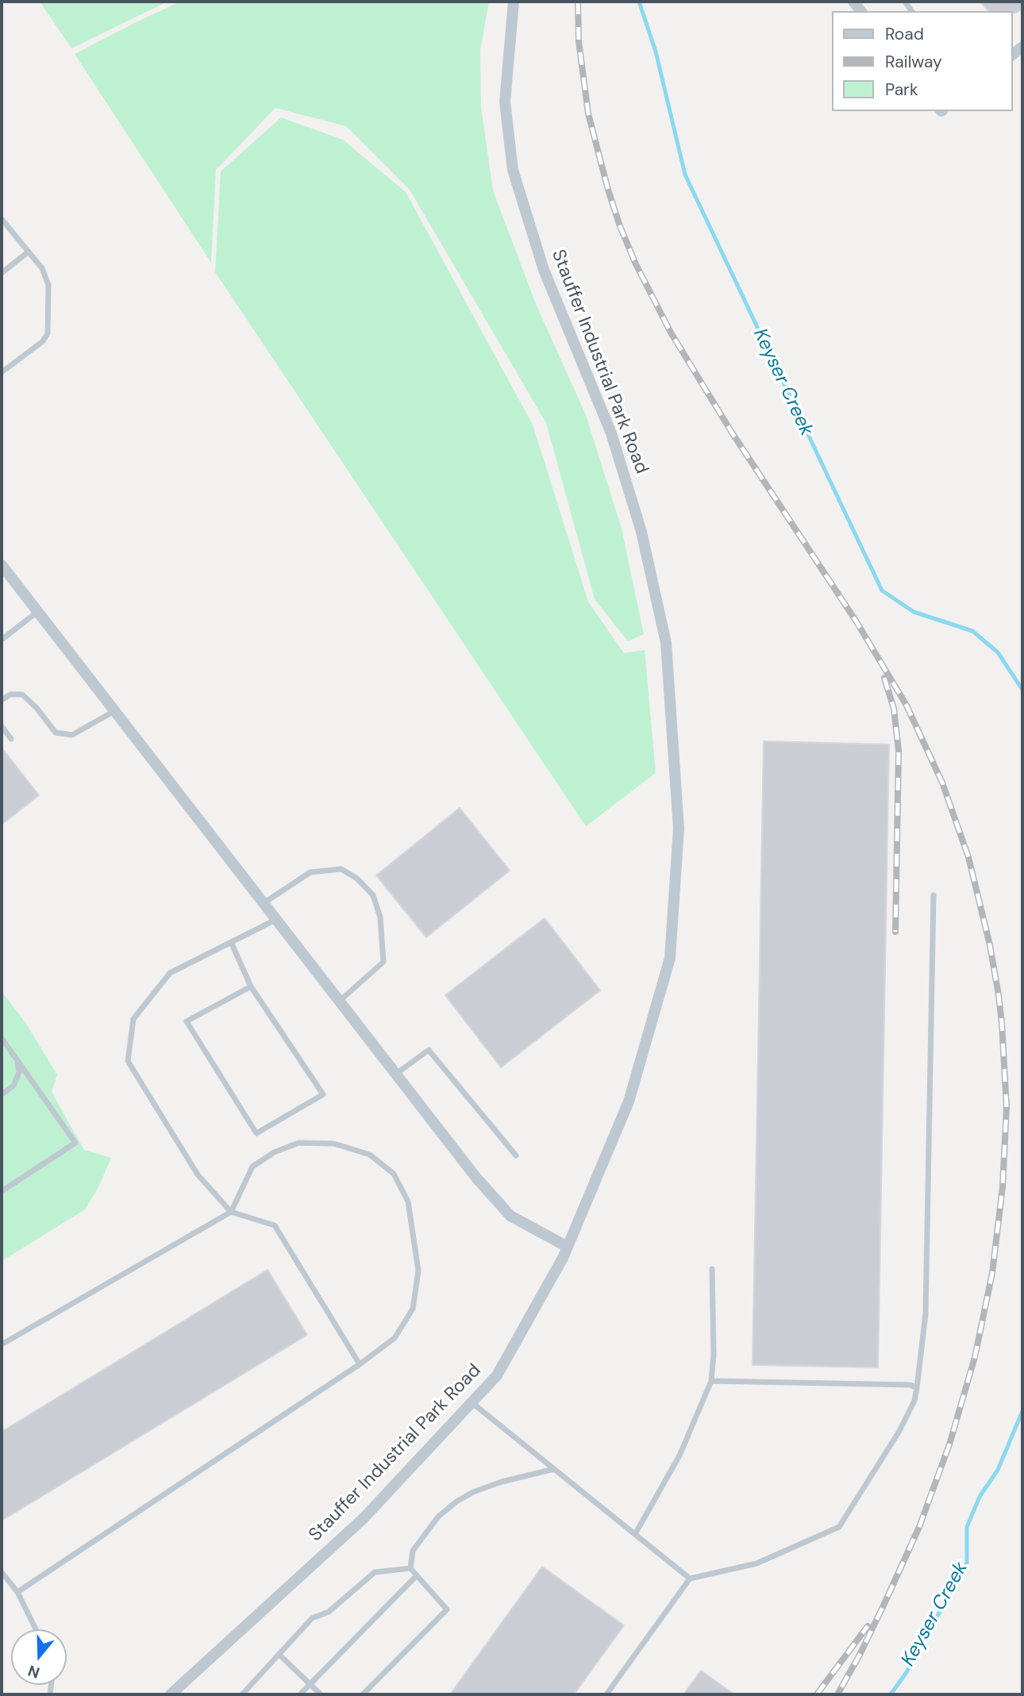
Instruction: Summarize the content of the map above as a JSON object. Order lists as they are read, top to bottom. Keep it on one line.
{"streets":{"street":["Stauffer Industrial Park Road"]},"water":["Keyser Creek"],"legend":["Road","Railway","Park"],"north":"bottom"}
